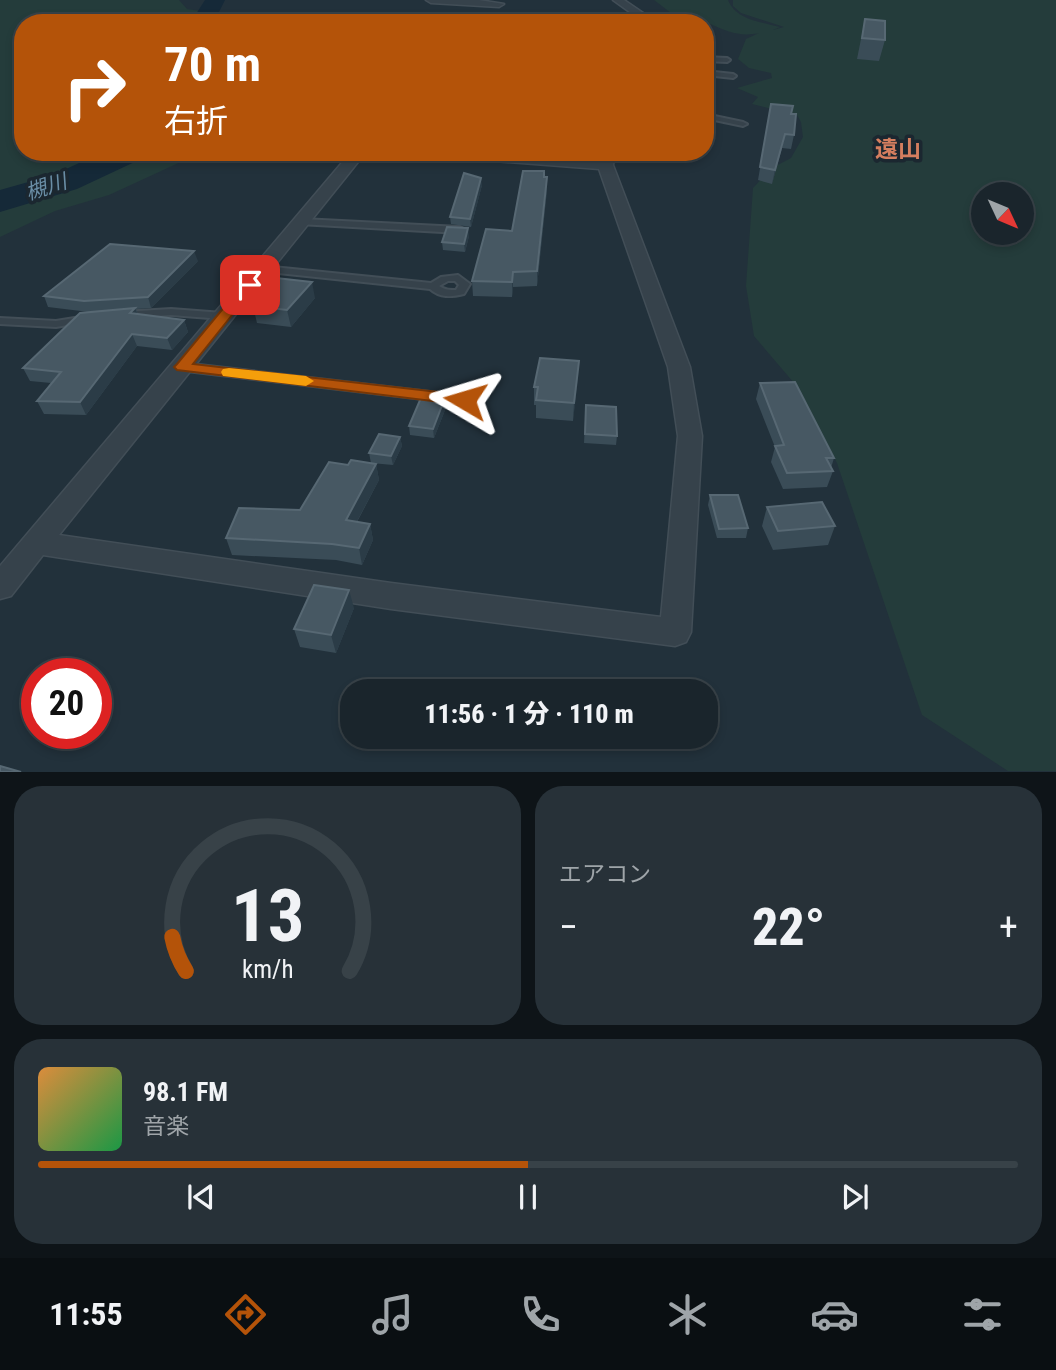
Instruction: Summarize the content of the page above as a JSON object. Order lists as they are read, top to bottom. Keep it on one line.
{"districts":["遠山"],"water":["槻川"],"north":"bottom right","page":{"turn":["70 m","右折"],"limit":"20","trip":"11:56 · 1 分 · 110 m","tile":"エアコン","heat":["−","22°","+"],"song":["98.1 FM","音楽"],"tabs":"11:55","gauge":["13","km/h"]}}
